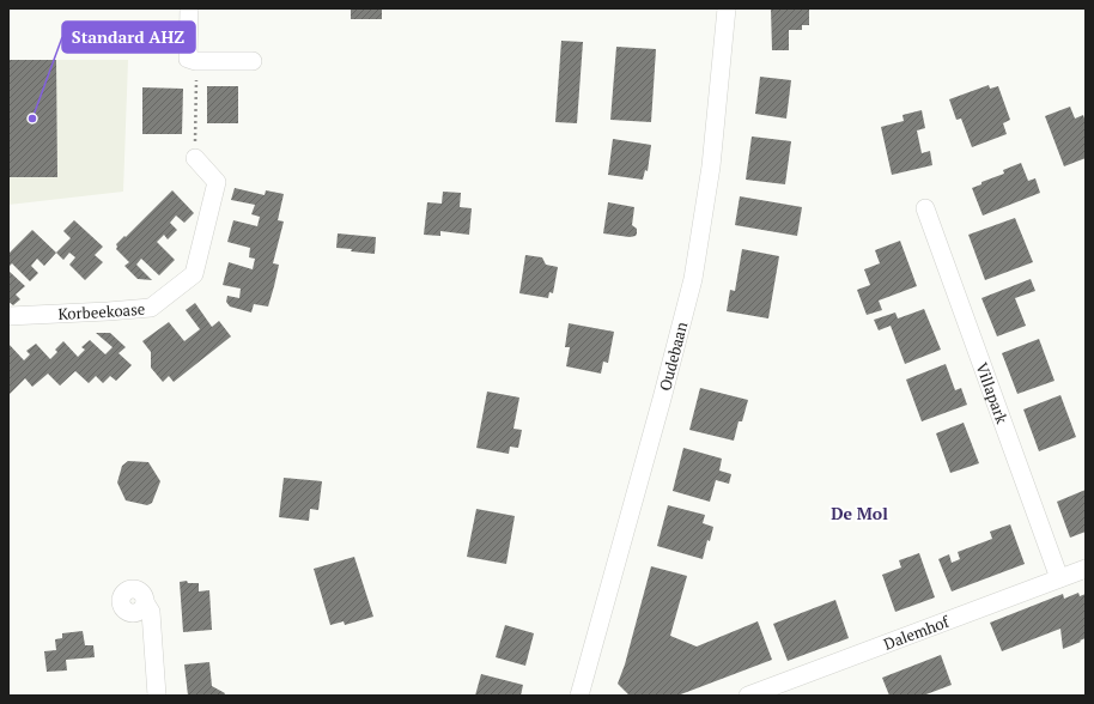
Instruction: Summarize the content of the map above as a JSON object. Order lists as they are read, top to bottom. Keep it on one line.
{"streets":{"street":["Korbeekoase","Oudebaan","Villapark","Dalemhof"]},"crossings":[["Villapark","Dalemhof"]],"districts":["De Mol"],"places":["Standard AHZ"]}
